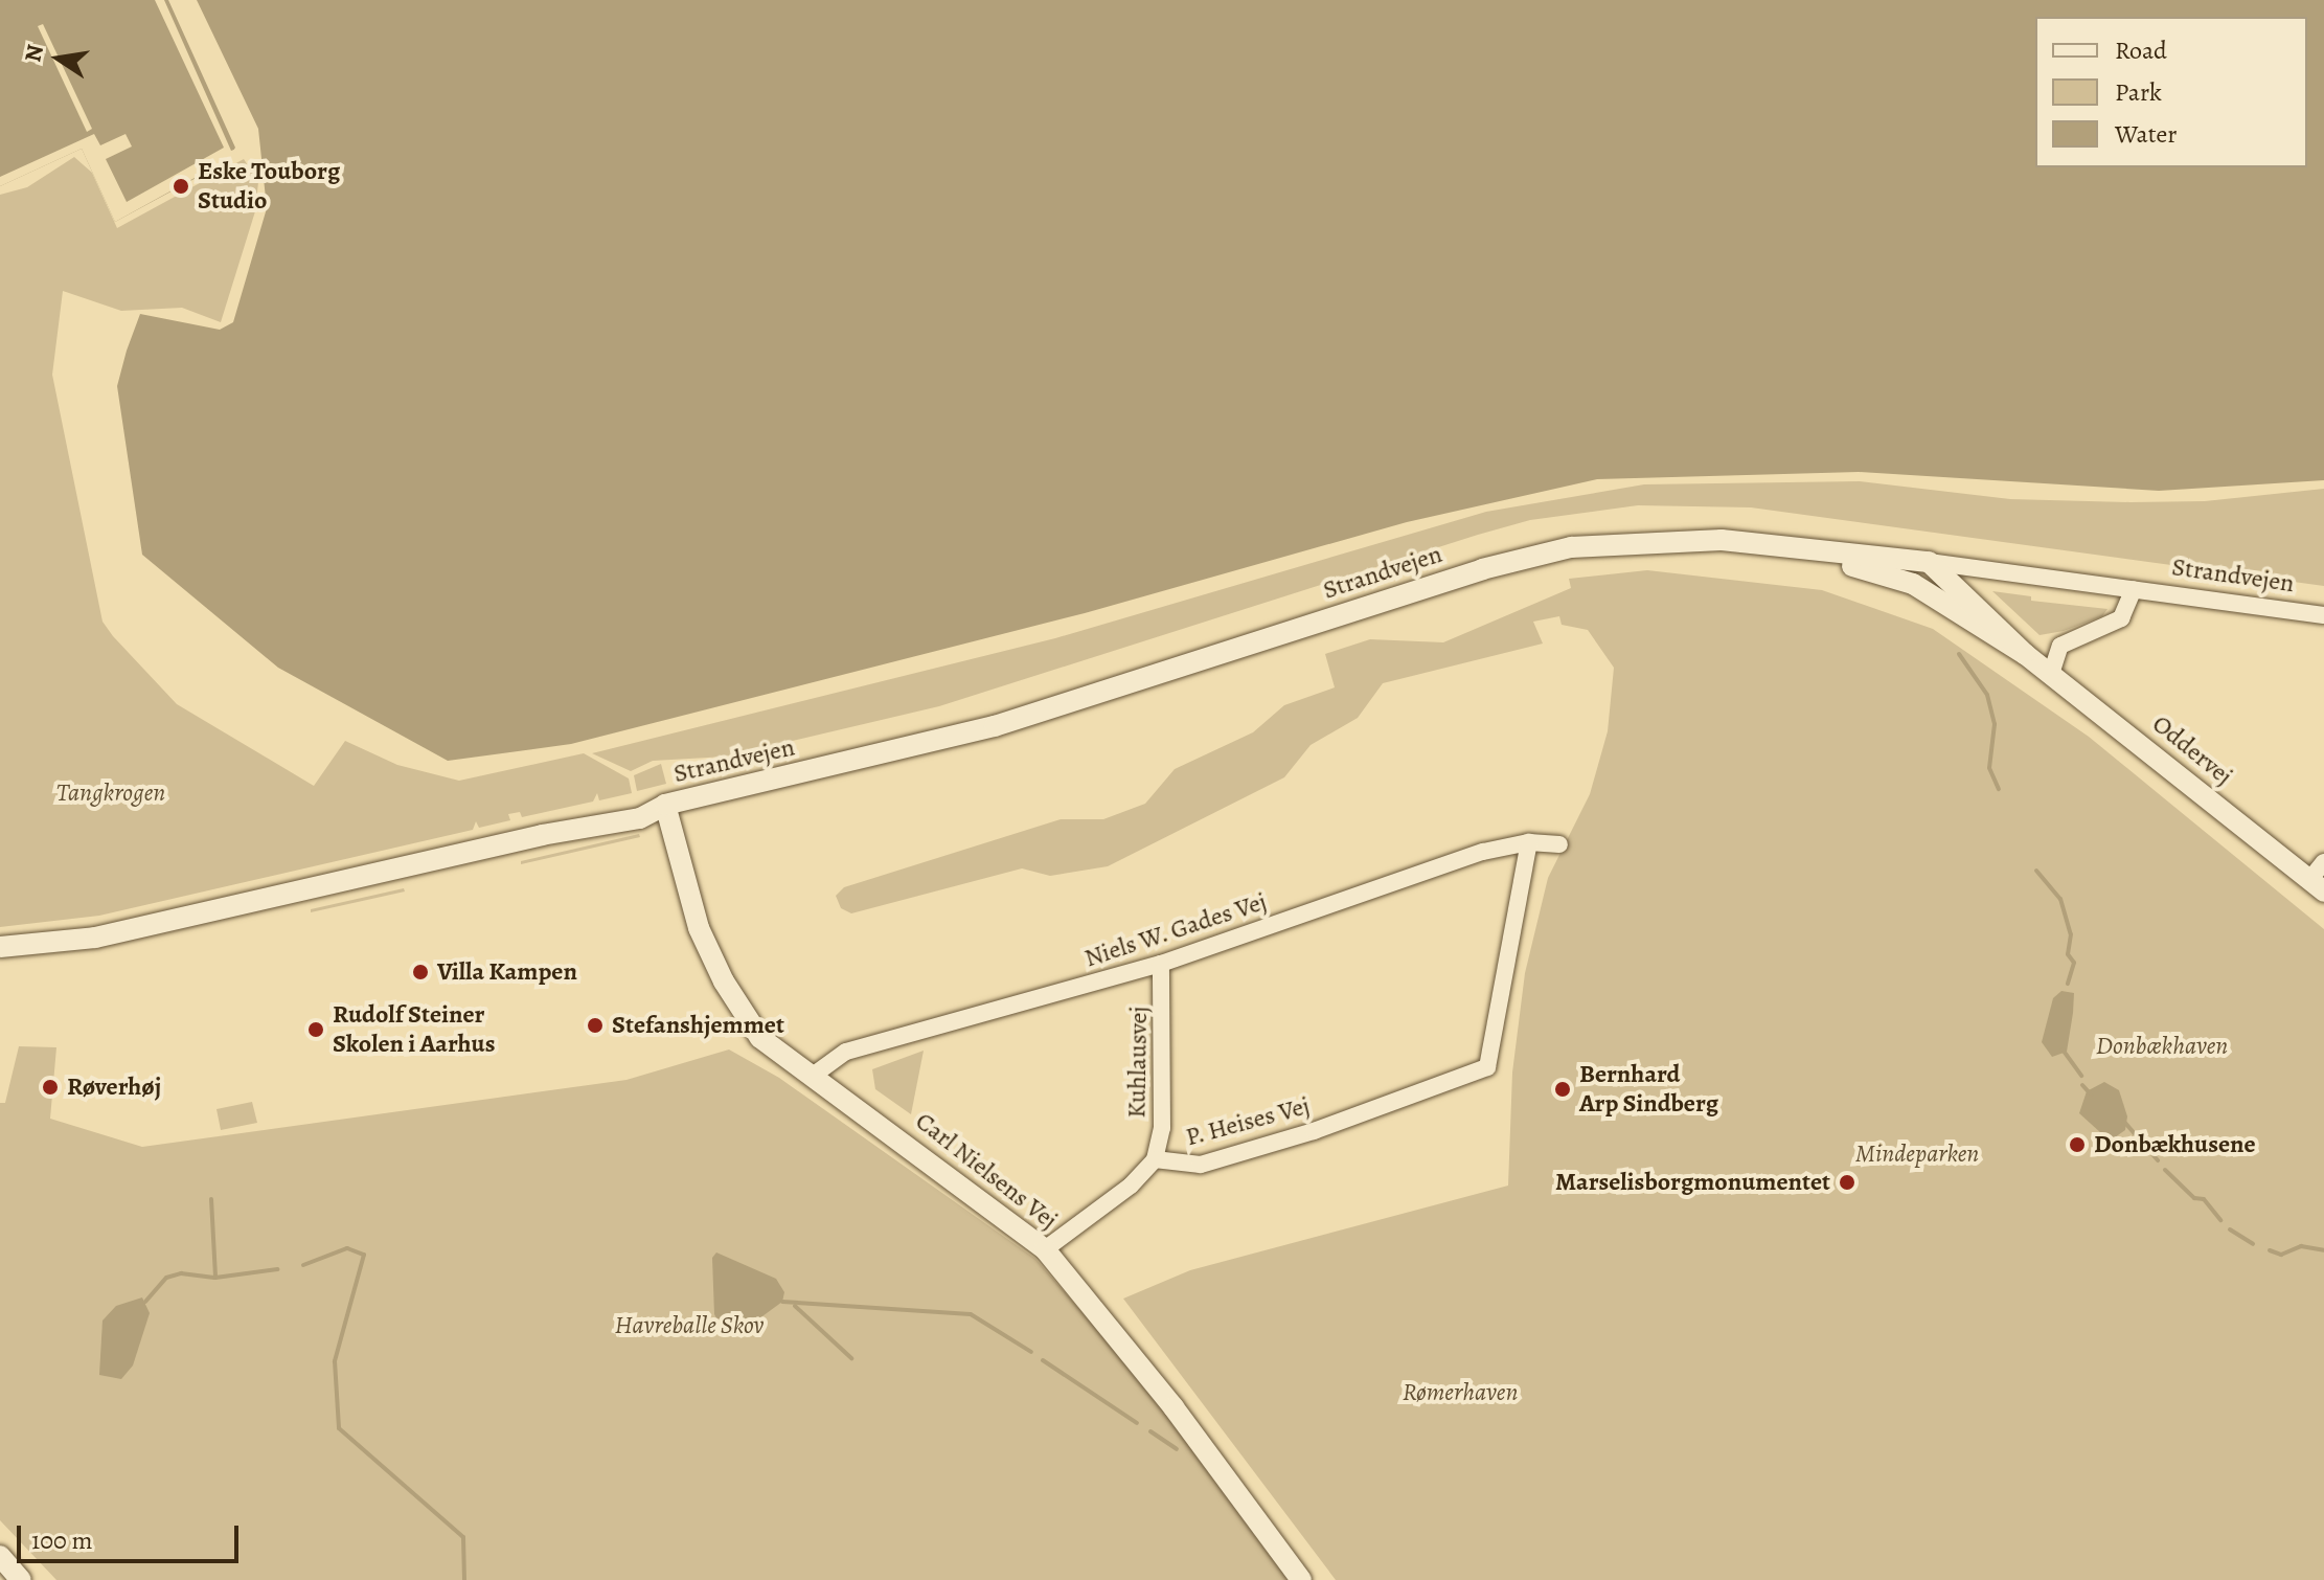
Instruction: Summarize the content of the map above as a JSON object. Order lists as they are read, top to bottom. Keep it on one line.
{"streets":{"street":["Strandvejen","Oddervej","Niels W. Gades Vej","Kuhlausvej","P. Heises Vej","Carl Nielsens Vej"]},"crossings":[["Strandvejen","Oddervej"],["Strandvejen","Carl Nielsens Vej"],["Niels W. Gades Vej","Kuhlausvej"],["Niels W. Gades Vej","P. Heises Vej"],["Niels W. Gades Vej","Carl Nielsens Vej"],["Kuhlausvej","P. Heises Vej"],["P. Heises Vej","Carl Nielsens Vej"]],"parks":["Tangkrogen","Donbækhaven","Mindeparken","Havreballe Skov","Rømerhaven"],"places":["Eske Touborg Studio","Villa Kampen","Stefanshjemmet","Rudolf Steiner Skolen i Aarhus","Røverhøj","Bernhard Arp Sindberg","Donbækhusene","Marselisborgmonumentet"],"legend":["Road","Park","Water"],"scale_bar":"100 m","north":"left"}
